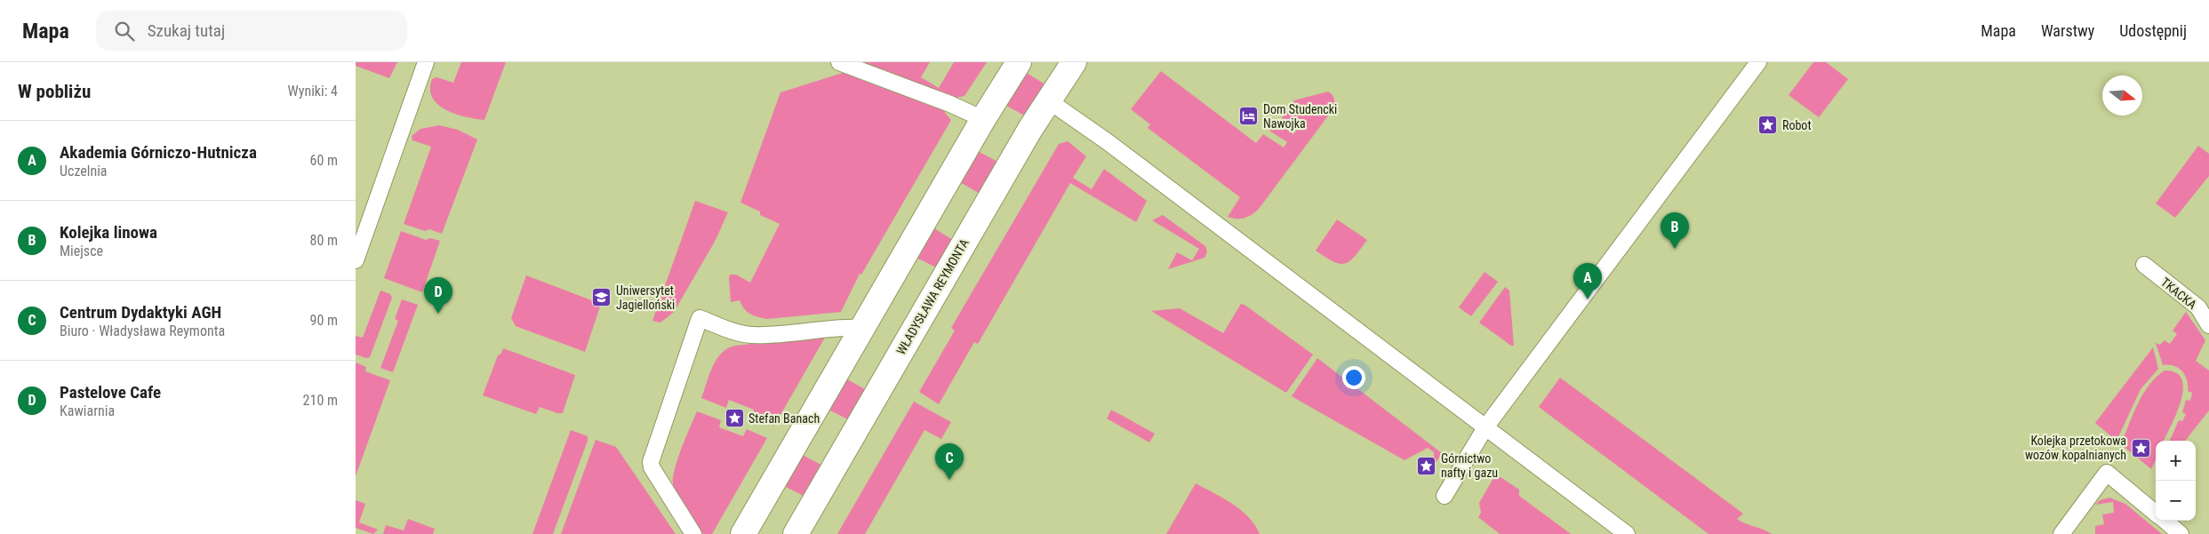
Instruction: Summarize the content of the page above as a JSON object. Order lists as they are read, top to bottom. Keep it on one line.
{"streets":{"street":["WŁADYSŁAWA REYMONTA"],"lane":["TKACKA"]},"places":{"hotel":["Dom Studencki Nawojka"],"place":["Robot","Stefan Banach","Kolejka przetokowa wozów kopalnianych","Górnictwo nafty i gazu"],"school or university":["Uniwersytet Jagielloński"]},"north":"right","page":{"header":"Mapa","search":"Szukaj tutaj","nav":["Mapa","Warstwy","Udostępnij"],"heading":["W pobliżu","Wyniki: 4"],"list":[{"mark":"A","name":"Akademia Górniczo-Hutnicza","note":"Uczelnia","value":"60 m"},{"mark":"B","name":"Kolejka linowa","note":"Miejsce","value":"80 m"},{"mark":"C","name":"Centrum Dydaktyki AGH","note":"Biuro · Władysława Reymonta","value":"90 m"},{"mark":"D","name":"Pastelove Cafe","note":"Kawiarnia","value":"210 m"}],"pins":["B","A","D","C"],"map_buttons":["+","−"]}}
